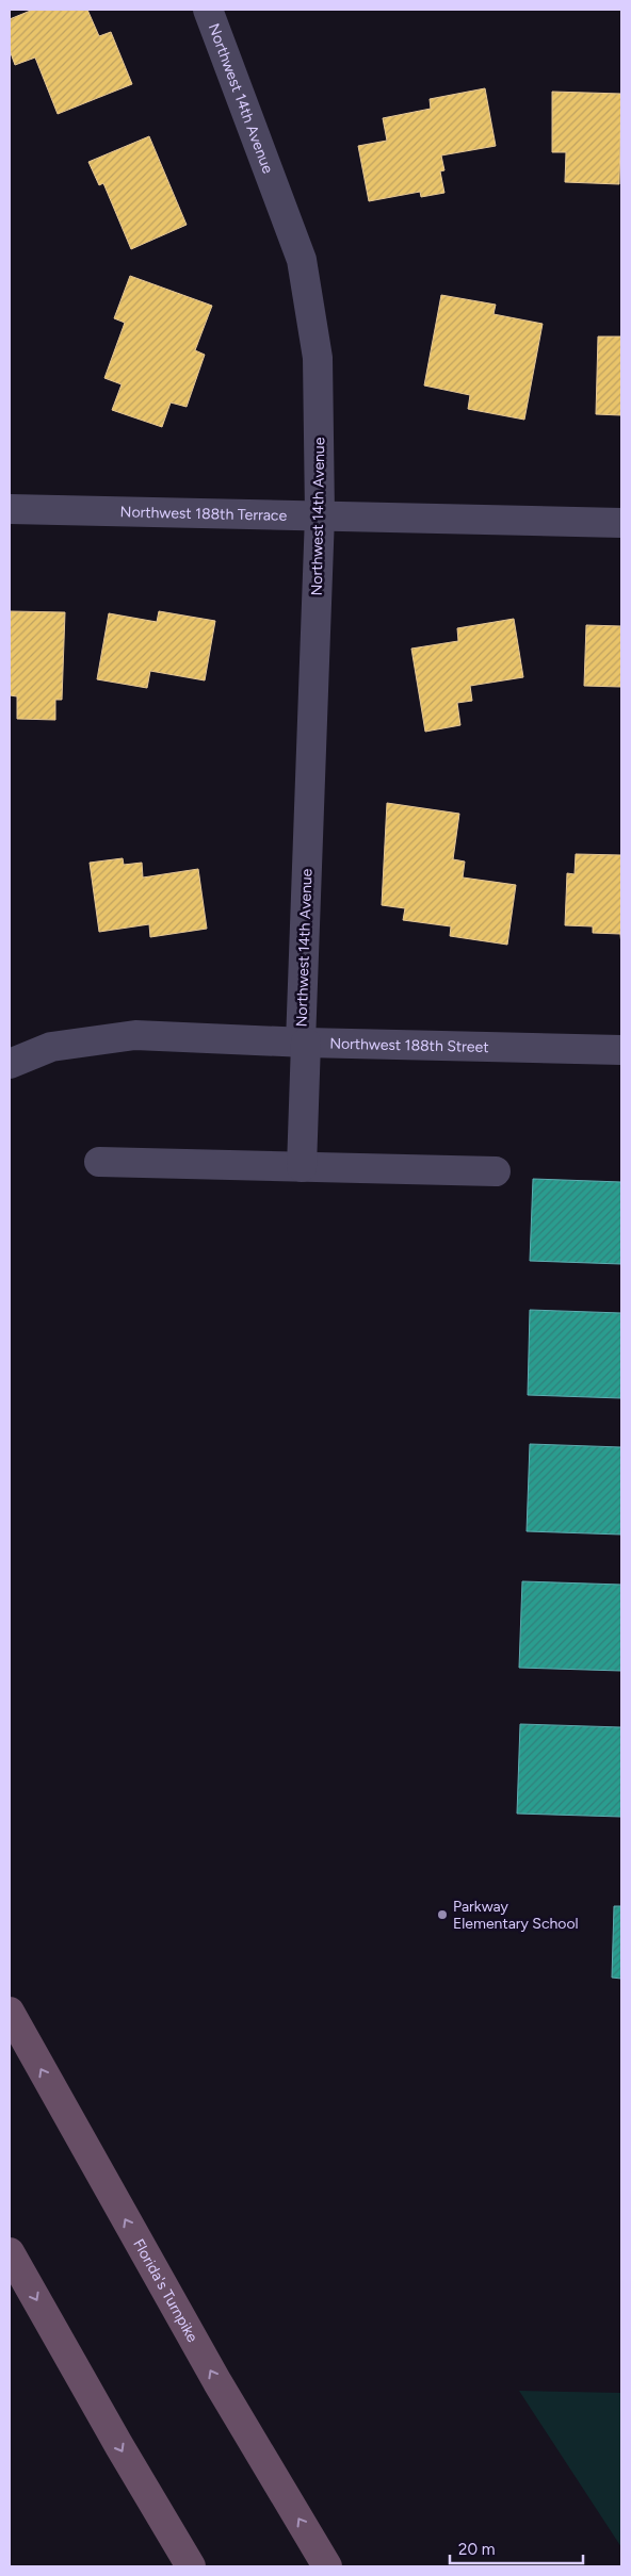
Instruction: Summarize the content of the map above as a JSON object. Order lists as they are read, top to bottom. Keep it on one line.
{"streets":{"highway":["Florida's Turnpike"],"street":["Northwest 14th Avenue","Northwest 188th Terrace","Northwest 188th Street"]},"crossings":[["Northwest 14th Avenue","Northwest 188th Terrace"],["Northwest 14th Avenue","Northwest 188th Street"]],"places":["Parkway Elementary School"],"scale_bar":"20 m"}
